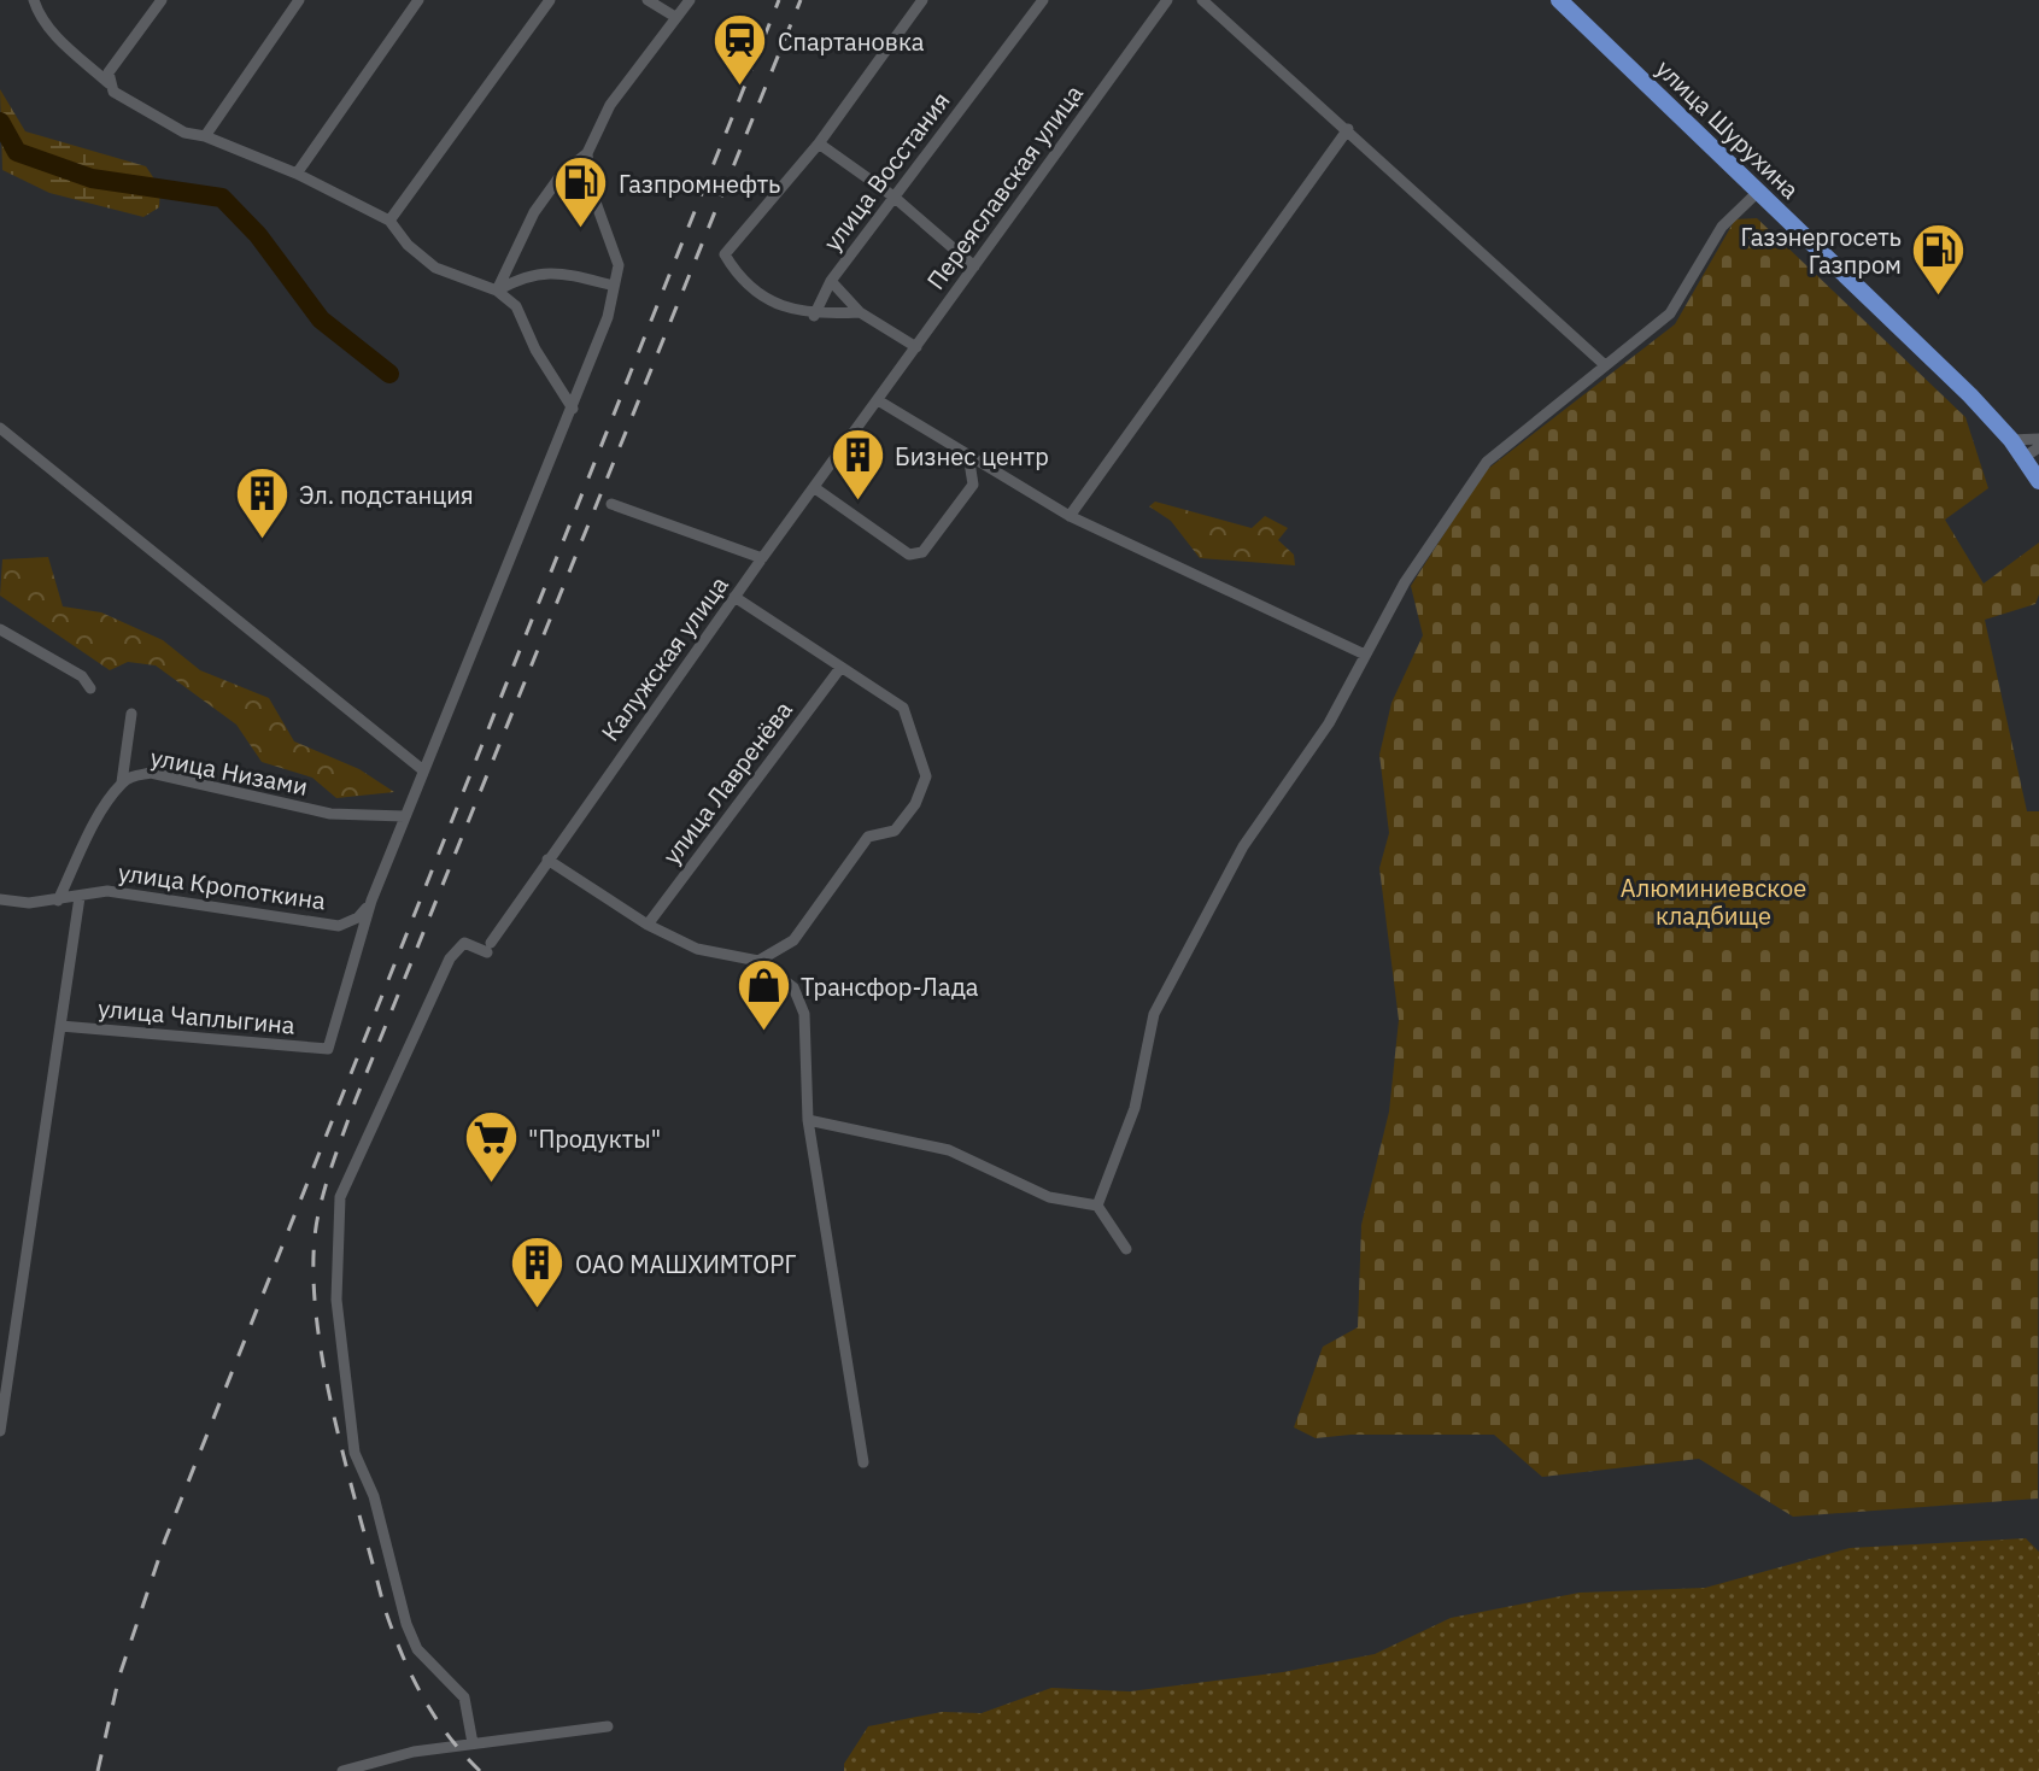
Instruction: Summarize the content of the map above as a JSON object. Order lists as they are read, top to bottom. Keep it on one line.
{"streets":{"highway":["улица Шурухина"],"street":["улица Восстания","Переяславская улица","Калужская улица","улица Низами","улица Лавренёва","улица Кропоткина","улица Чаплыгина"]},"crossings":[["улица Восстания","Переяславская улица"],["Переяславская улица","Калужская улица"],["улица Низами","улица Кропоткина"],["улица Кропоткина","улица Чаплыгина"]],"parks":["Алюминиевское кладбище"],"places":{"station":["Спартановка"],"fuel station":["Газпромнефть","Газэнергосеть Газпром"],"building":["Бизнес центр","Эл. подстанция","ОАО МАШХИМТОРГ"],"shop":["Трансфор-Лада"],"supermarket":["\"Продукты\""]}}
